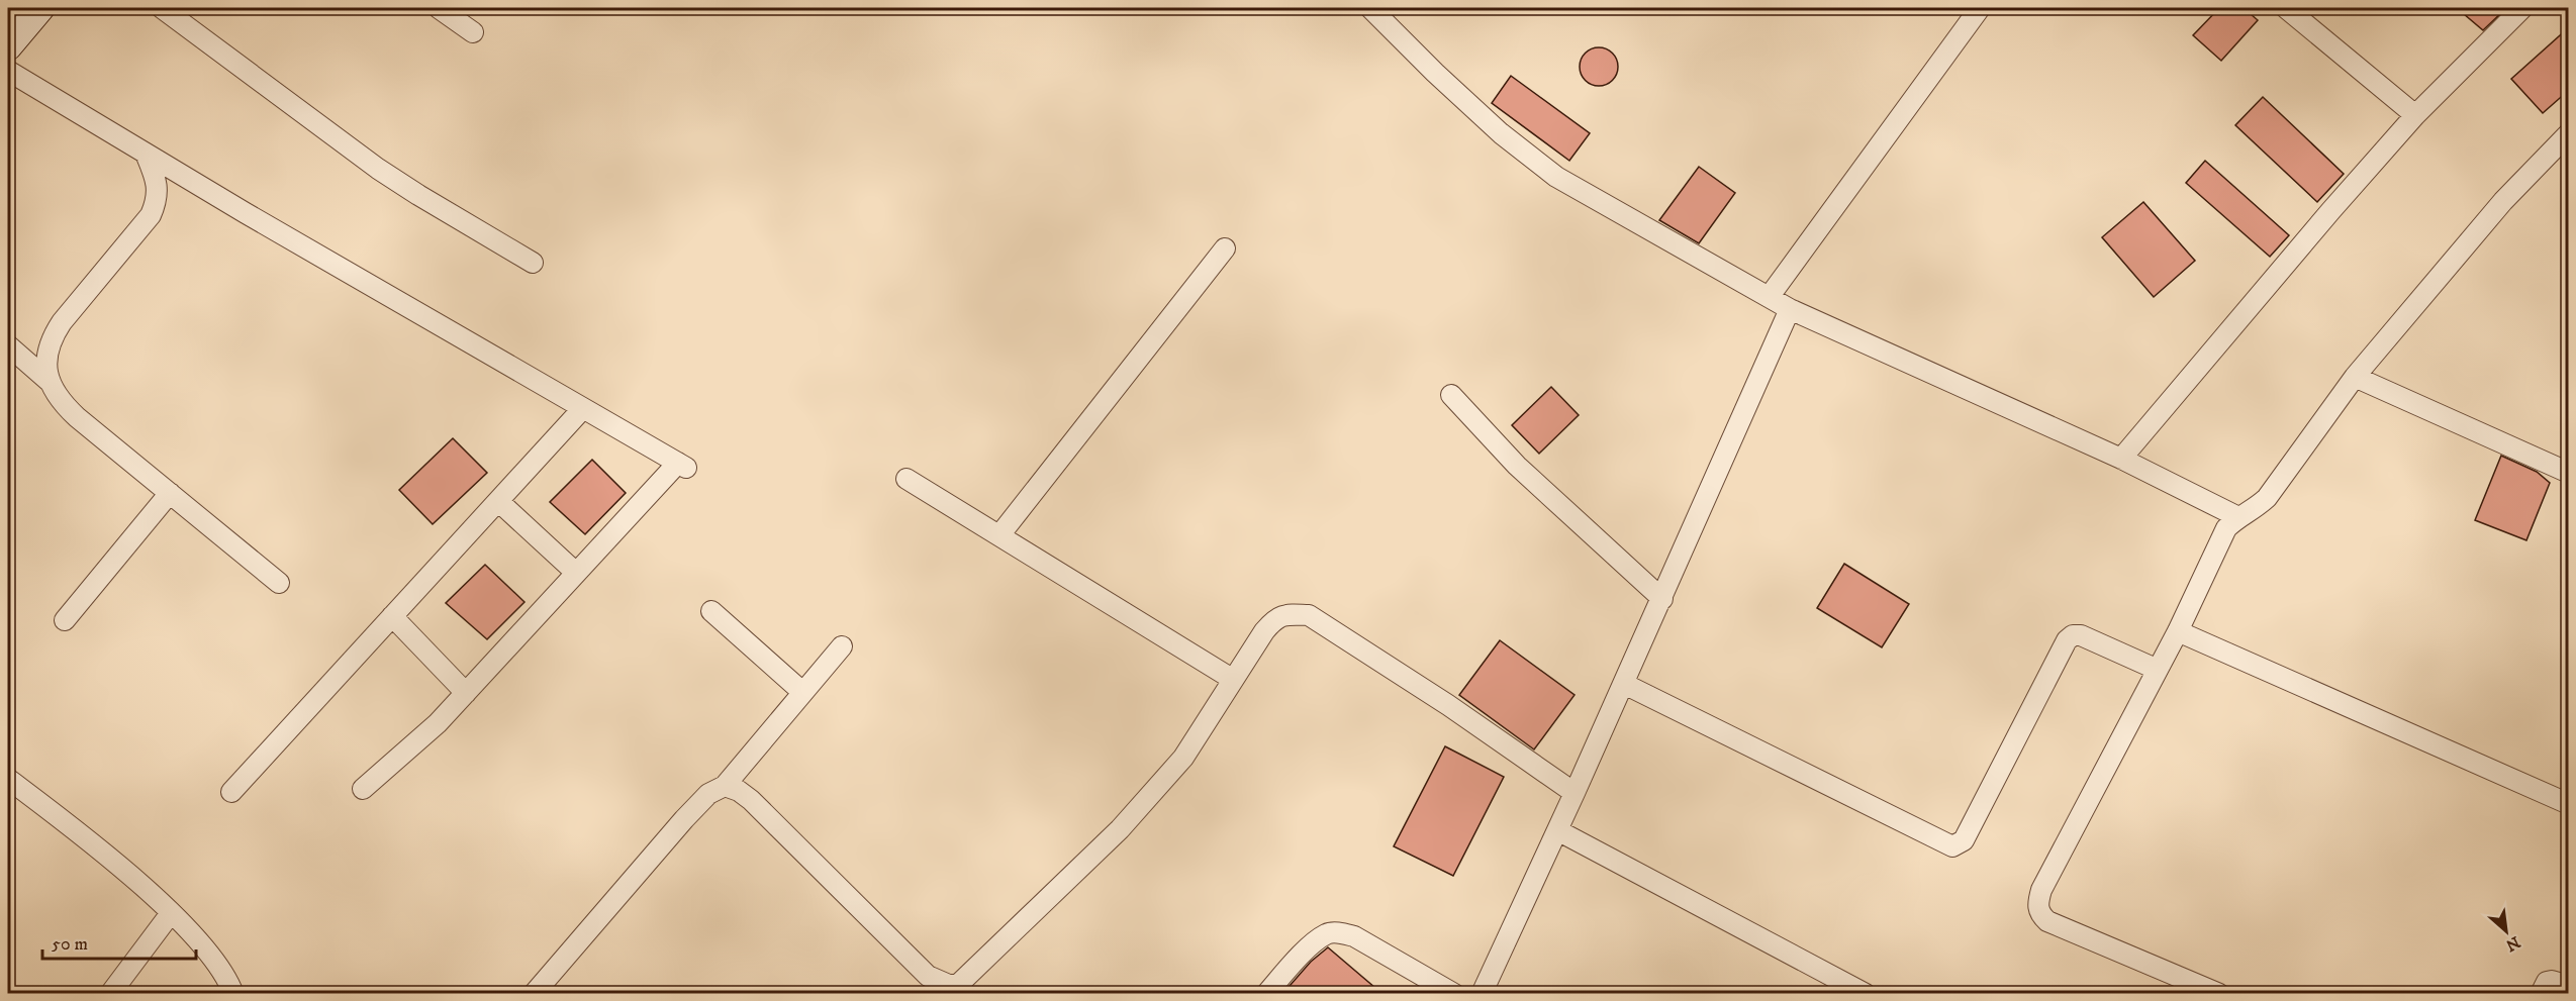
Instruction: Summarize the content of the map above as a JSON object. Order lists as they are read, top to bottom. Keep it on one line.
{"scale_bar":"50 m","north":"bottom right"}
